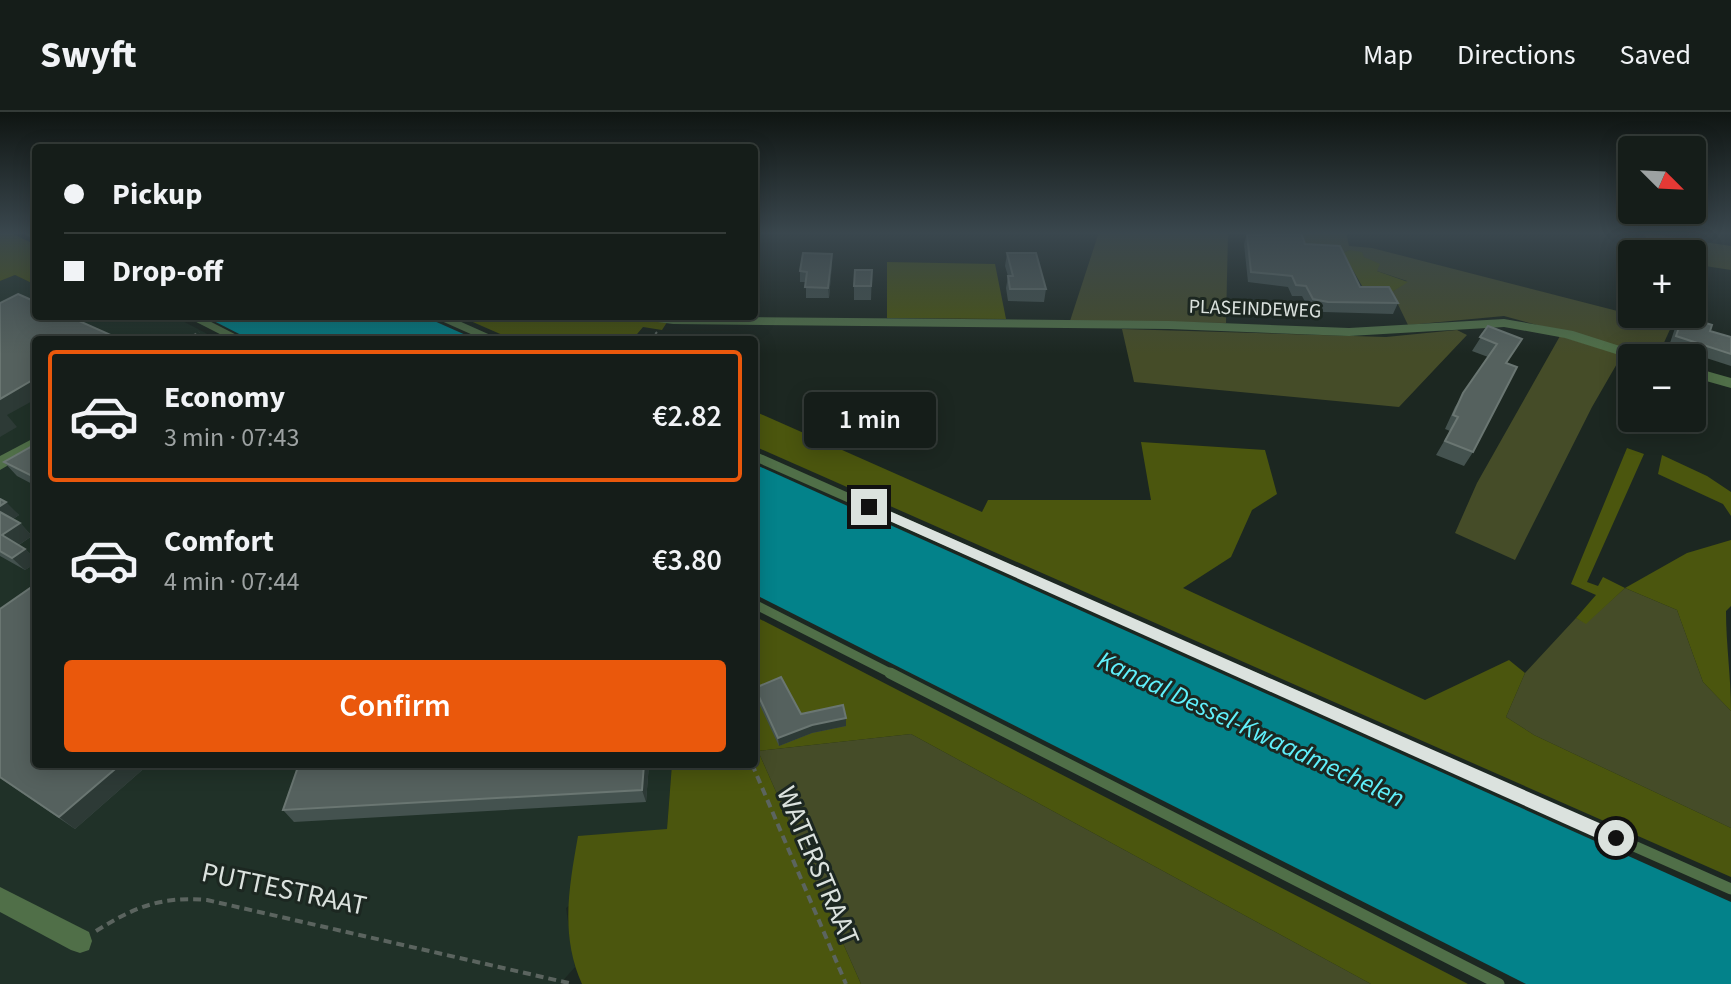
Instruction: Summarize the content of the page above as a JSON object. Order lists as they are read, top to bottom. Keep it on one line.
{"streets":{"street":["PLASEINDEWEG"],"path":["WATERSTRAAT","PUTTESTRAAT"]},"water":["Kanaal Dessel-Kwaadmechelen"],"north":"bottom right","page":{"header":"Swyft","nav":["Map","Directions","Saved"],"map_buttons":["+","−"],"banner":["Pickup","Drop-off"],"list":[{"name":"Economy","note":"3 min · 07:43","value":"€2.82"},{"name":"Comfort","note":"4 min · 07:44","value":"€3.80"}],"bubble":"1 min","buttons":"Confirm"}}
